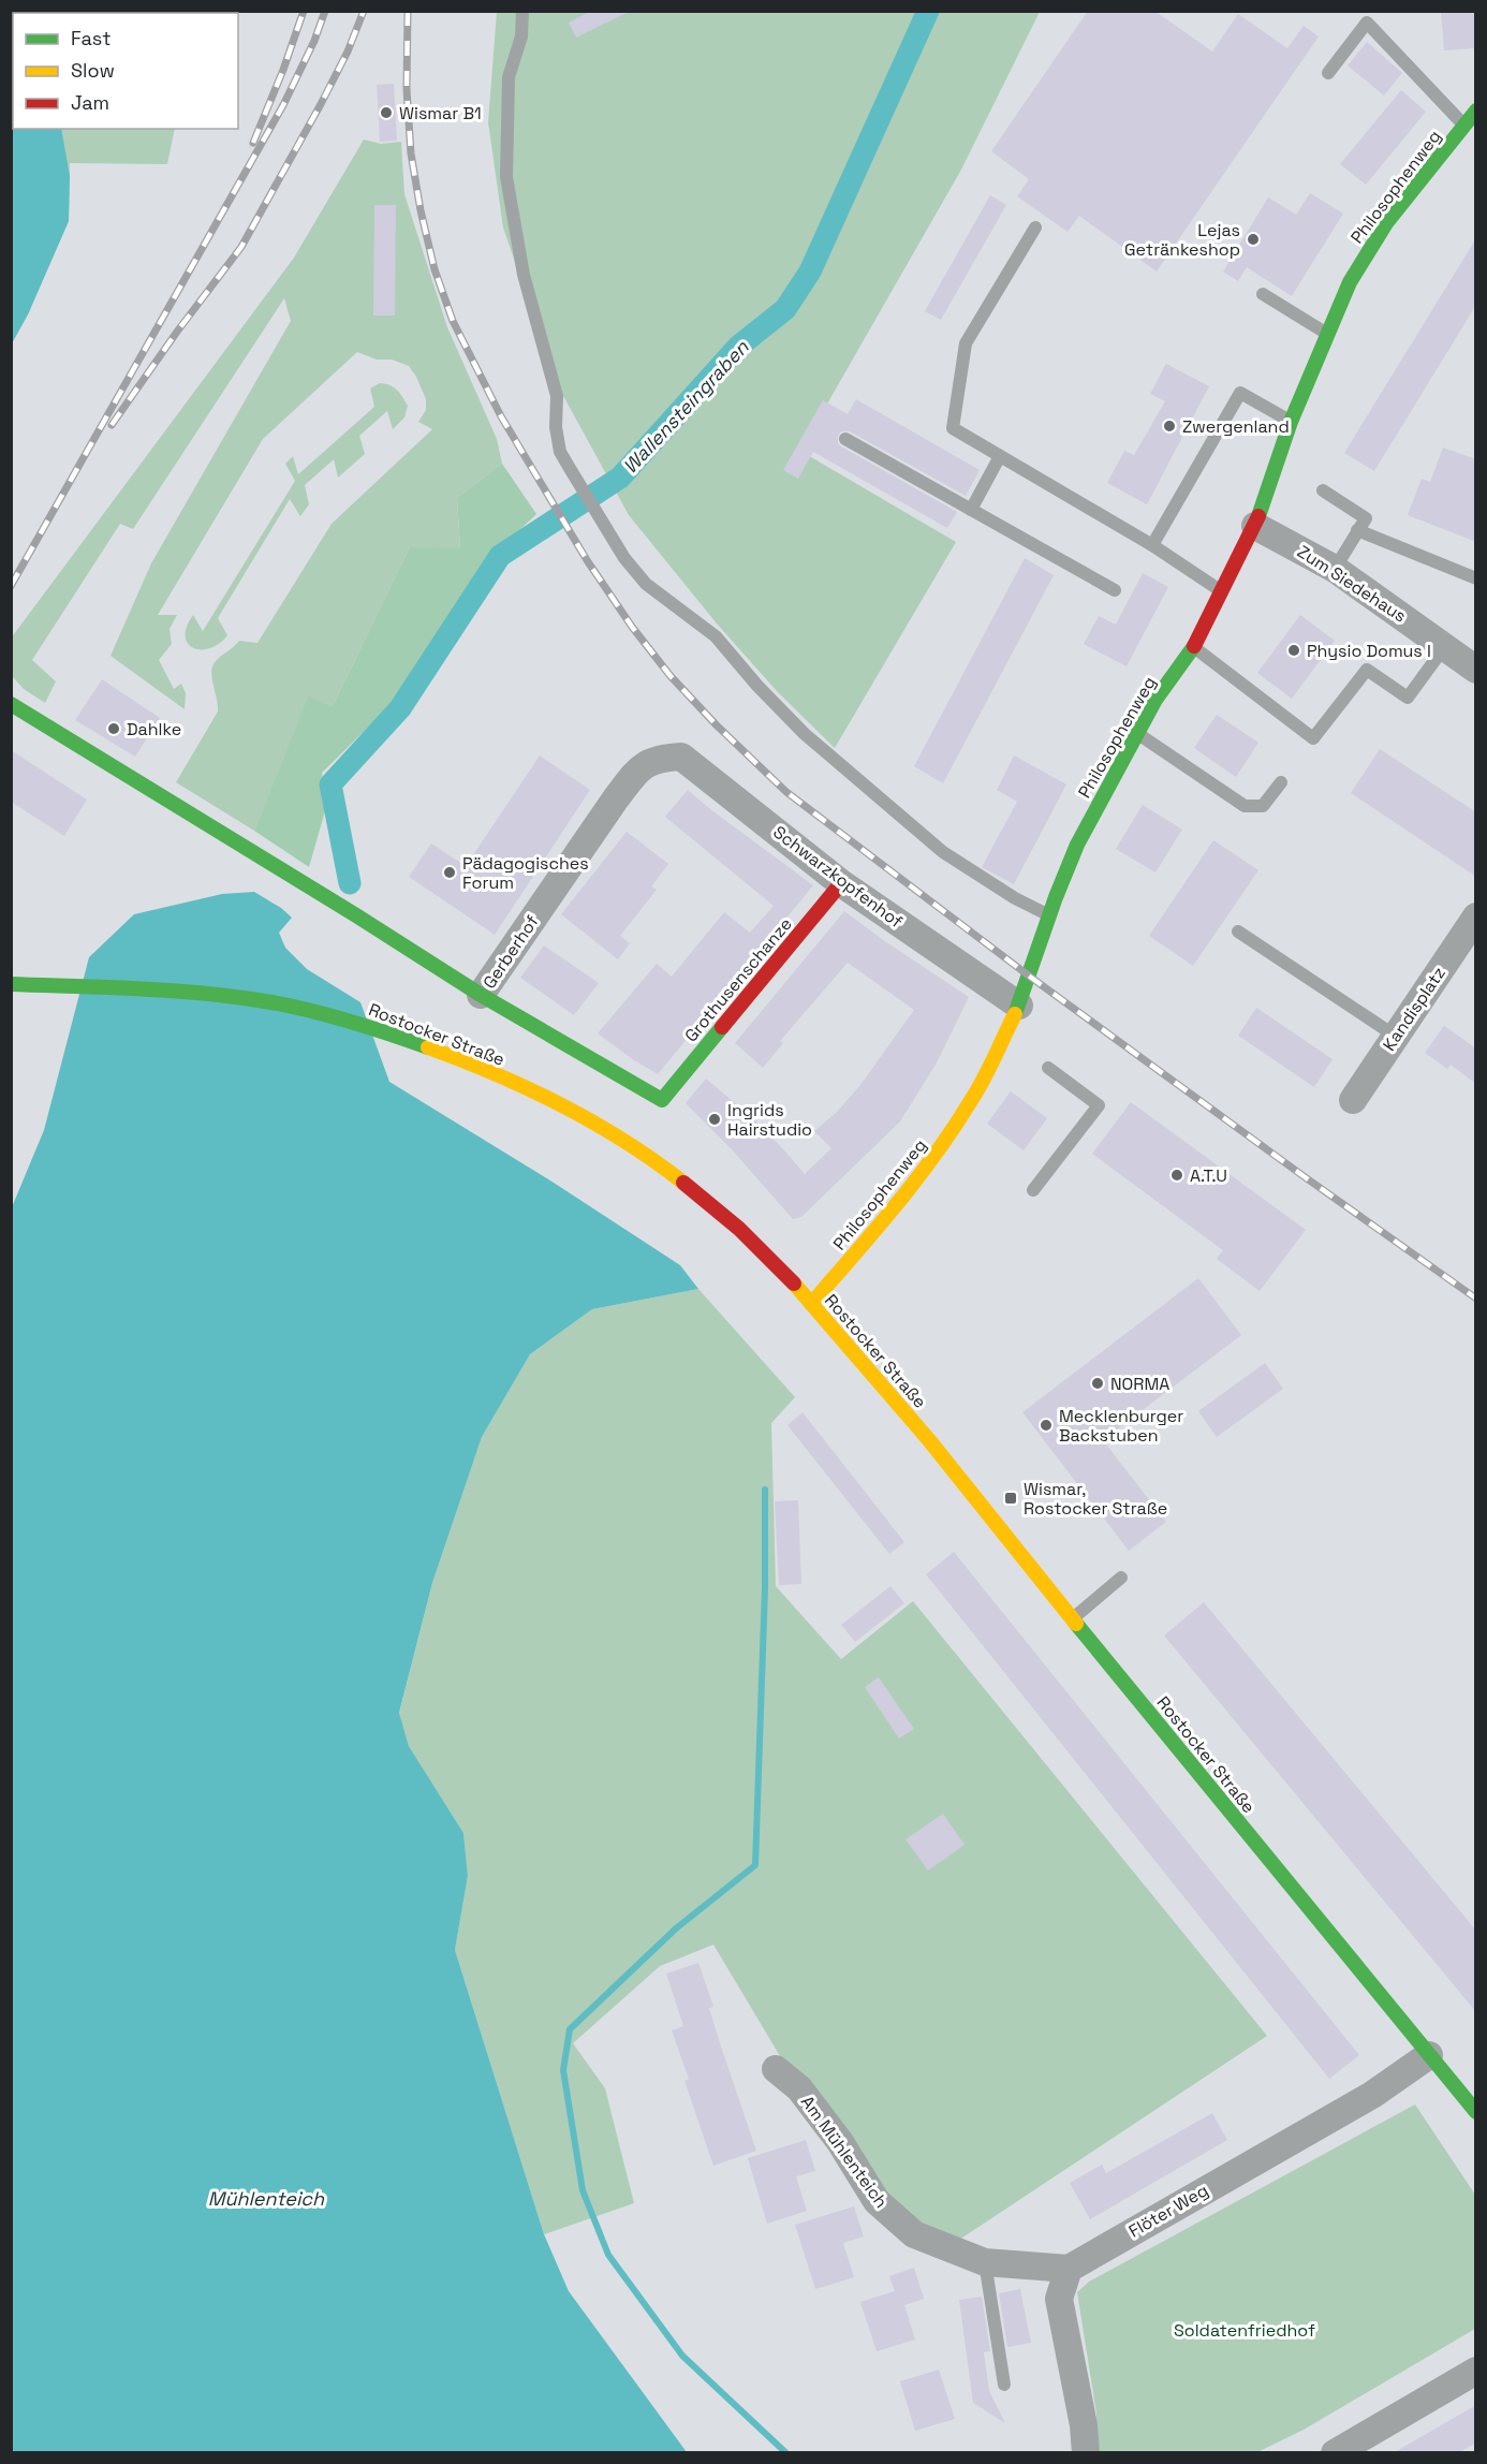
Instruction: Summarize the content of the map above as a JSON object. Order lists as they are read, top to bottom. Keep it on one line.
{"streets":{"main road":["Philosophenweg","Grothusenschanze","Rostocker Straße"],"street":["Zum Siedehaus","Schwarzkopfenhof","Gerberhof","Kandisplatz","Am Mühlenteich","Flöter Weg"]},"crossings":[["Philosophenweg","Zum Siedehaus"],["Philosophenweg","Schwarzkopfenhof"],["Philosophenweg","Rostocker Straße"],["Schwarzkopfenhof","Gerberhof"],["Schwarzkopfenhof","Grothusenschanze"],["Gerberhof","Grothusenschanze"],["Rostocker Straße","Flöter Weg"],["Am Mühlenteich","Flöter Weg"]],"water":["Wallensteingraben","Mühlenteich"],"parks":["Soldatenfriedhof"],"places":{"other":["Wismar B1","Lejas Getränkeshop","Zwergenland","Physio Domus I","Dahlke","Pädagogisches Forum","Ingrids Hairstudio","A.T.U","NORMA","Mecklenburger Backstuben"],"transit":["Wismar, Rostocker Straße"]},"legend":["Fast","Slow","Jam"]}
